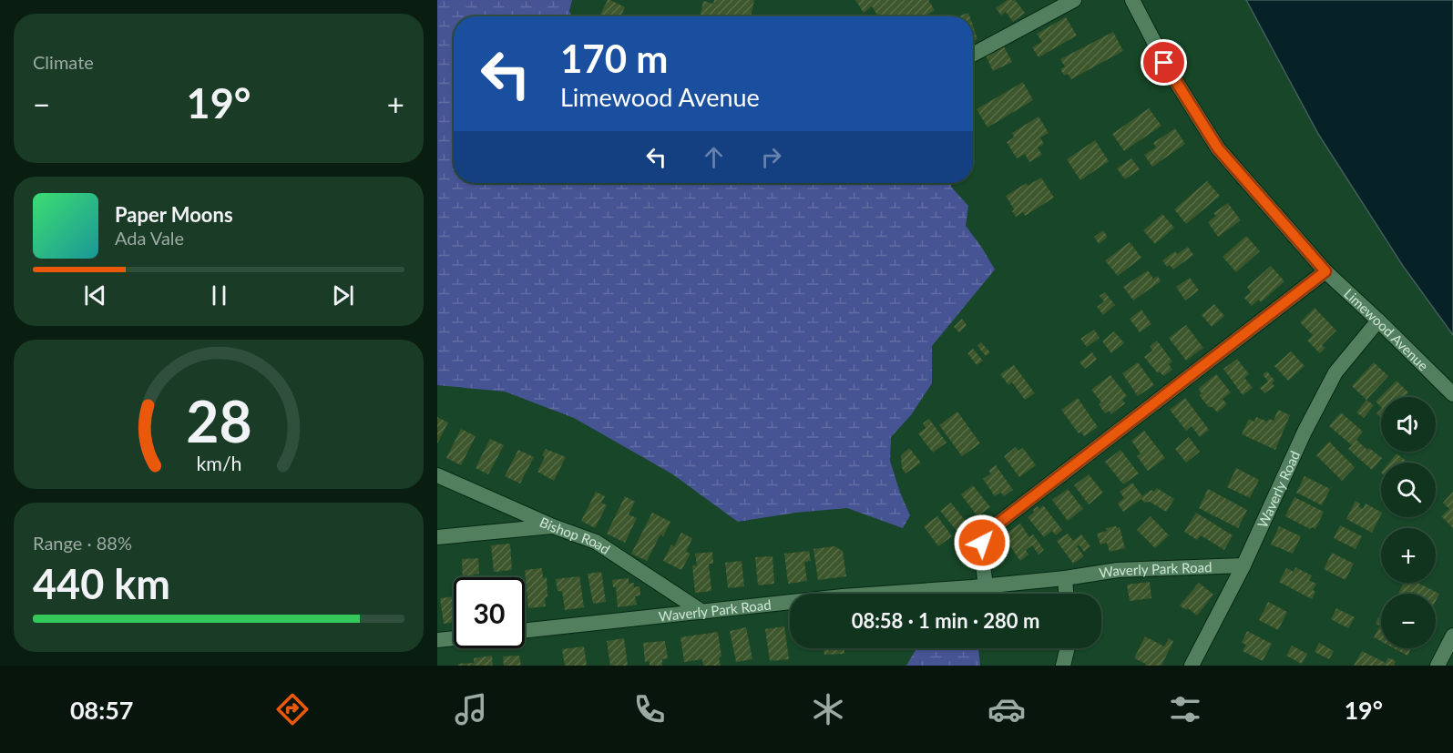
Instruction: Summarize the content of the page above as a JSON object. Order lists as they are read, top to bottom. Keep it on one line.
{"streets":{"street":["Limewood Avenue","Waverly Road","Bishop Road","Waverly Park Road"]},"crossings":[["Limewood Avenue","Waverly Road"],["Waverly Road","Waverly Park Road"],["Bishop Road","Waverly Park Road"]],"page":{"tile":["Climate",["Range · 88%","440 km"]],"turn":["170 m","Limewood Avenue"],"heat":["−","19°","+"],"song":["Paper Moons","Ada Vale"],"map_buttons":["+","−"],"limit":"30","trip":"08:58 · 1 min · 280 m","tabs":["08:57","19°"],"gauge":["28","km/h"]}}
